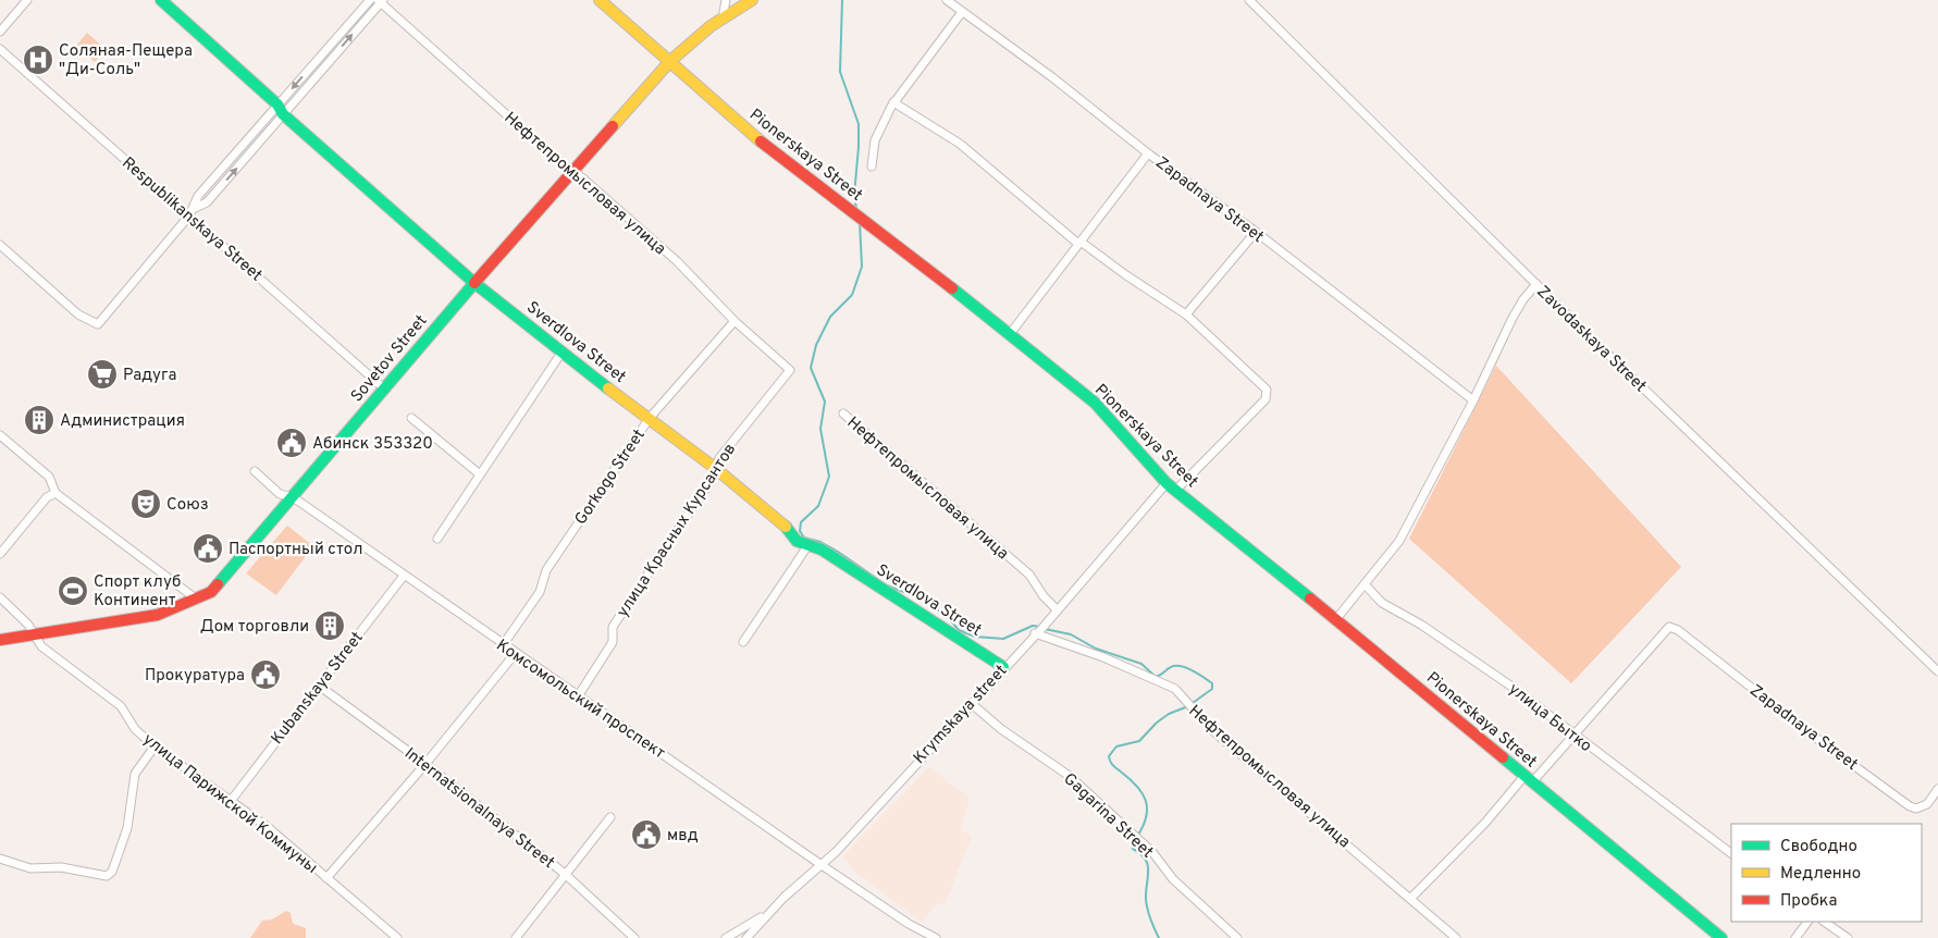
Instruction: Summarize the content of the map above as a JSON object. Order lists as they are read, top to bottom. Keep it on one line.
{"streets":{"street":["Pionerskaya Street","Нефтепромысловая улица","Zapadnaya Street","Respublikanskaya Street","Zavodaskaya Street","Sverdlova Street","Sovetov Street","Gorkogo Street","улица Красных Курсантов","Kubanskaya Street","Комсомольский проспект","Krymskaya street","улица Бытко","улица Парижской Коммуны","Internatsionalnaya Street","Gagarina Street"]},"crossings":[["Pionerskaya Street","Sovetov Street"],["Pionerskaya Street","Krymskaya street"],["Нефтепромысловая улица","Sovetov Street"],["Нефтепромысловая улица","Gorkogo Street"],["Нефтепромысловая улица","улица Красных Курсантов"],["Нефтепромысловая улица","Krymskaya street"],["Zapadnaya Street","улица Бытко"],["Respublikanskaya Street","Sovetov Street"],["Sverdlova Street","Sovetov Street"],["Sverdlova Street","Gorkogo Street"],["Sverdlova Street","улица Красных Курсантов"],["Sverdlova Street","Krymskaya street"],["Sovetov Street","Комсомольский проспект"],["Sovetov Street","улица Парижской Коммуны"],["Gorkogo Street","Комсомольский проспект"],["улица Красных Курсантов","Комсомольский проспект"],["Kubanskaya Street","Комсомольский проспект"],["Kubanskaya Street","улица Парижской Коммуны"],["Kubanskaya Street","Internatsionalnaya Street"],["Комсомольский проспект","Krymskaya street"],["Krymskaya street","Gagarina Street"]],"places":{"hospital":["Соляная-Пещера \"Ди-Соль\""],"supermarket":["Радуга"],"building":["Администрация","Дом торговли"],"public building":["Абинск 353320","Паспортный стол","Прокуратура","мвд"],"theatre":["Союз"],"sports":["Спорт клуб Континент"]},"legend":["Свободно","Медленно","Пробка"]}
